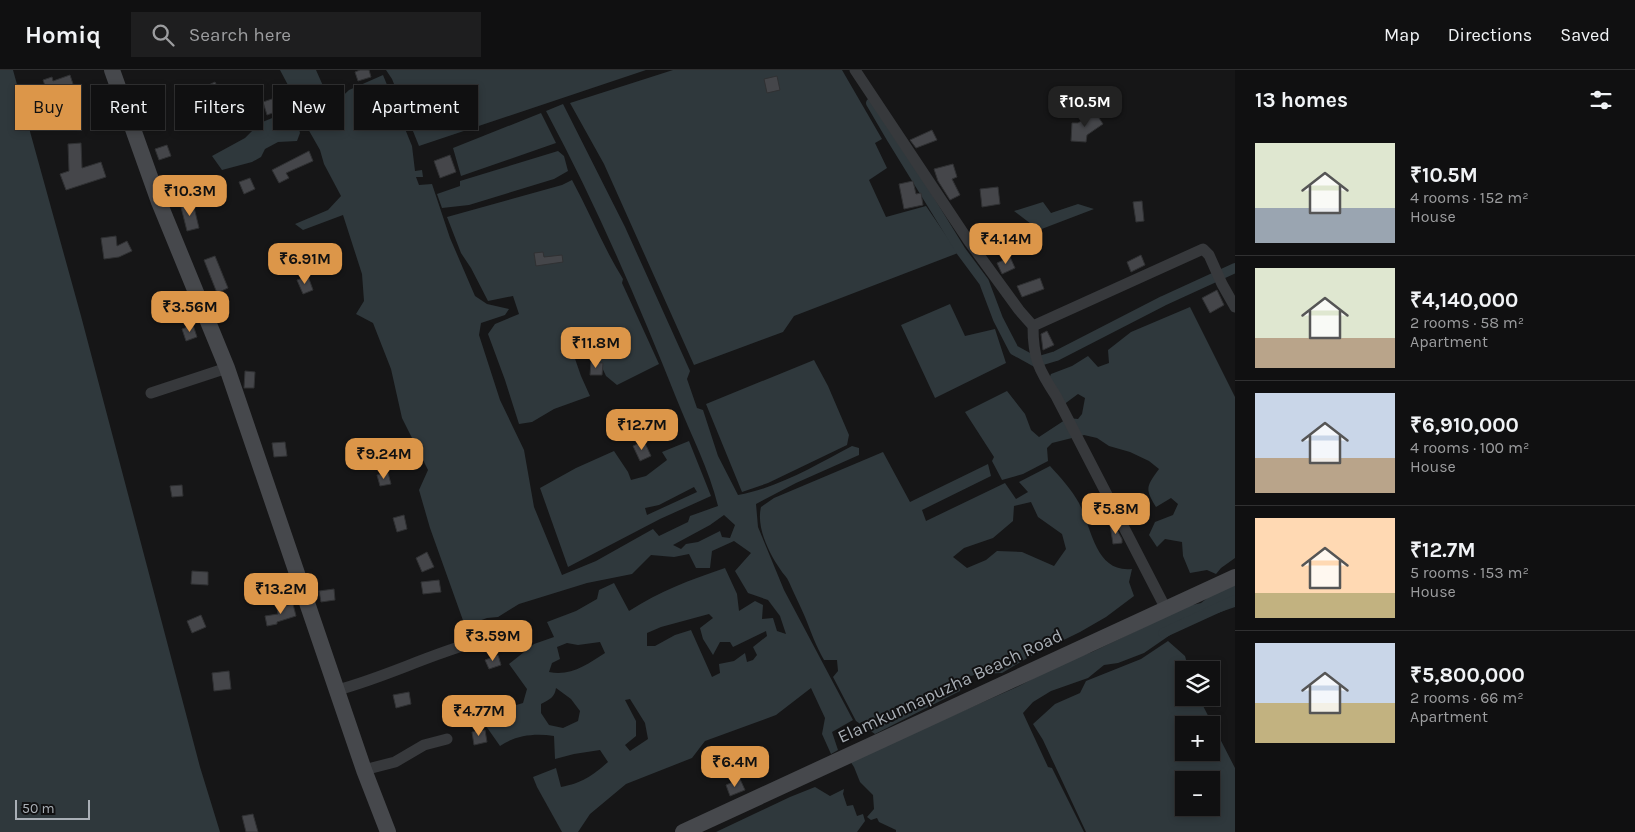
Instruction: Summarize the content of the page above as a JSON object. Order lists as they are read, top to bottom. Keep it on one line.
{"streets":{"main road":["Elamkunnapuzha Beach Road"]},"scale_bar":"50 m","page":{"header":"Homiq","search":"Search here","nav":["Map","Directions","Saved"],"heading":"13 homes","chip":["Buy","Rent","Filters","New","Apartment"],"price":["₹10.5M","₹10.3M","₹4.14M","₹6.91M","₹3.56M","₹11.8M","₹12.7M","₹9.24M","₹5.8M","₹13.2M","₹3.59M","₹4.77M","₹6.4M"],"list":[{"name":"₹10.5M","note":"4 rooms · 152 m² · House"},{"name":"₹4,140,000","note":"2 rooms · 58 m² · Apartment"},{"name":"₹6,910,000","note":"4 rooms · 100 m² · House"},{"name":"₹12.7M","note":"5 rooms · 153 m² · House"},{"name":"₹5,800,000","note":"2 rooms · 66 m² · Apartment"}],"map_buttons":["+","−"],"scale":"50 m"}}
